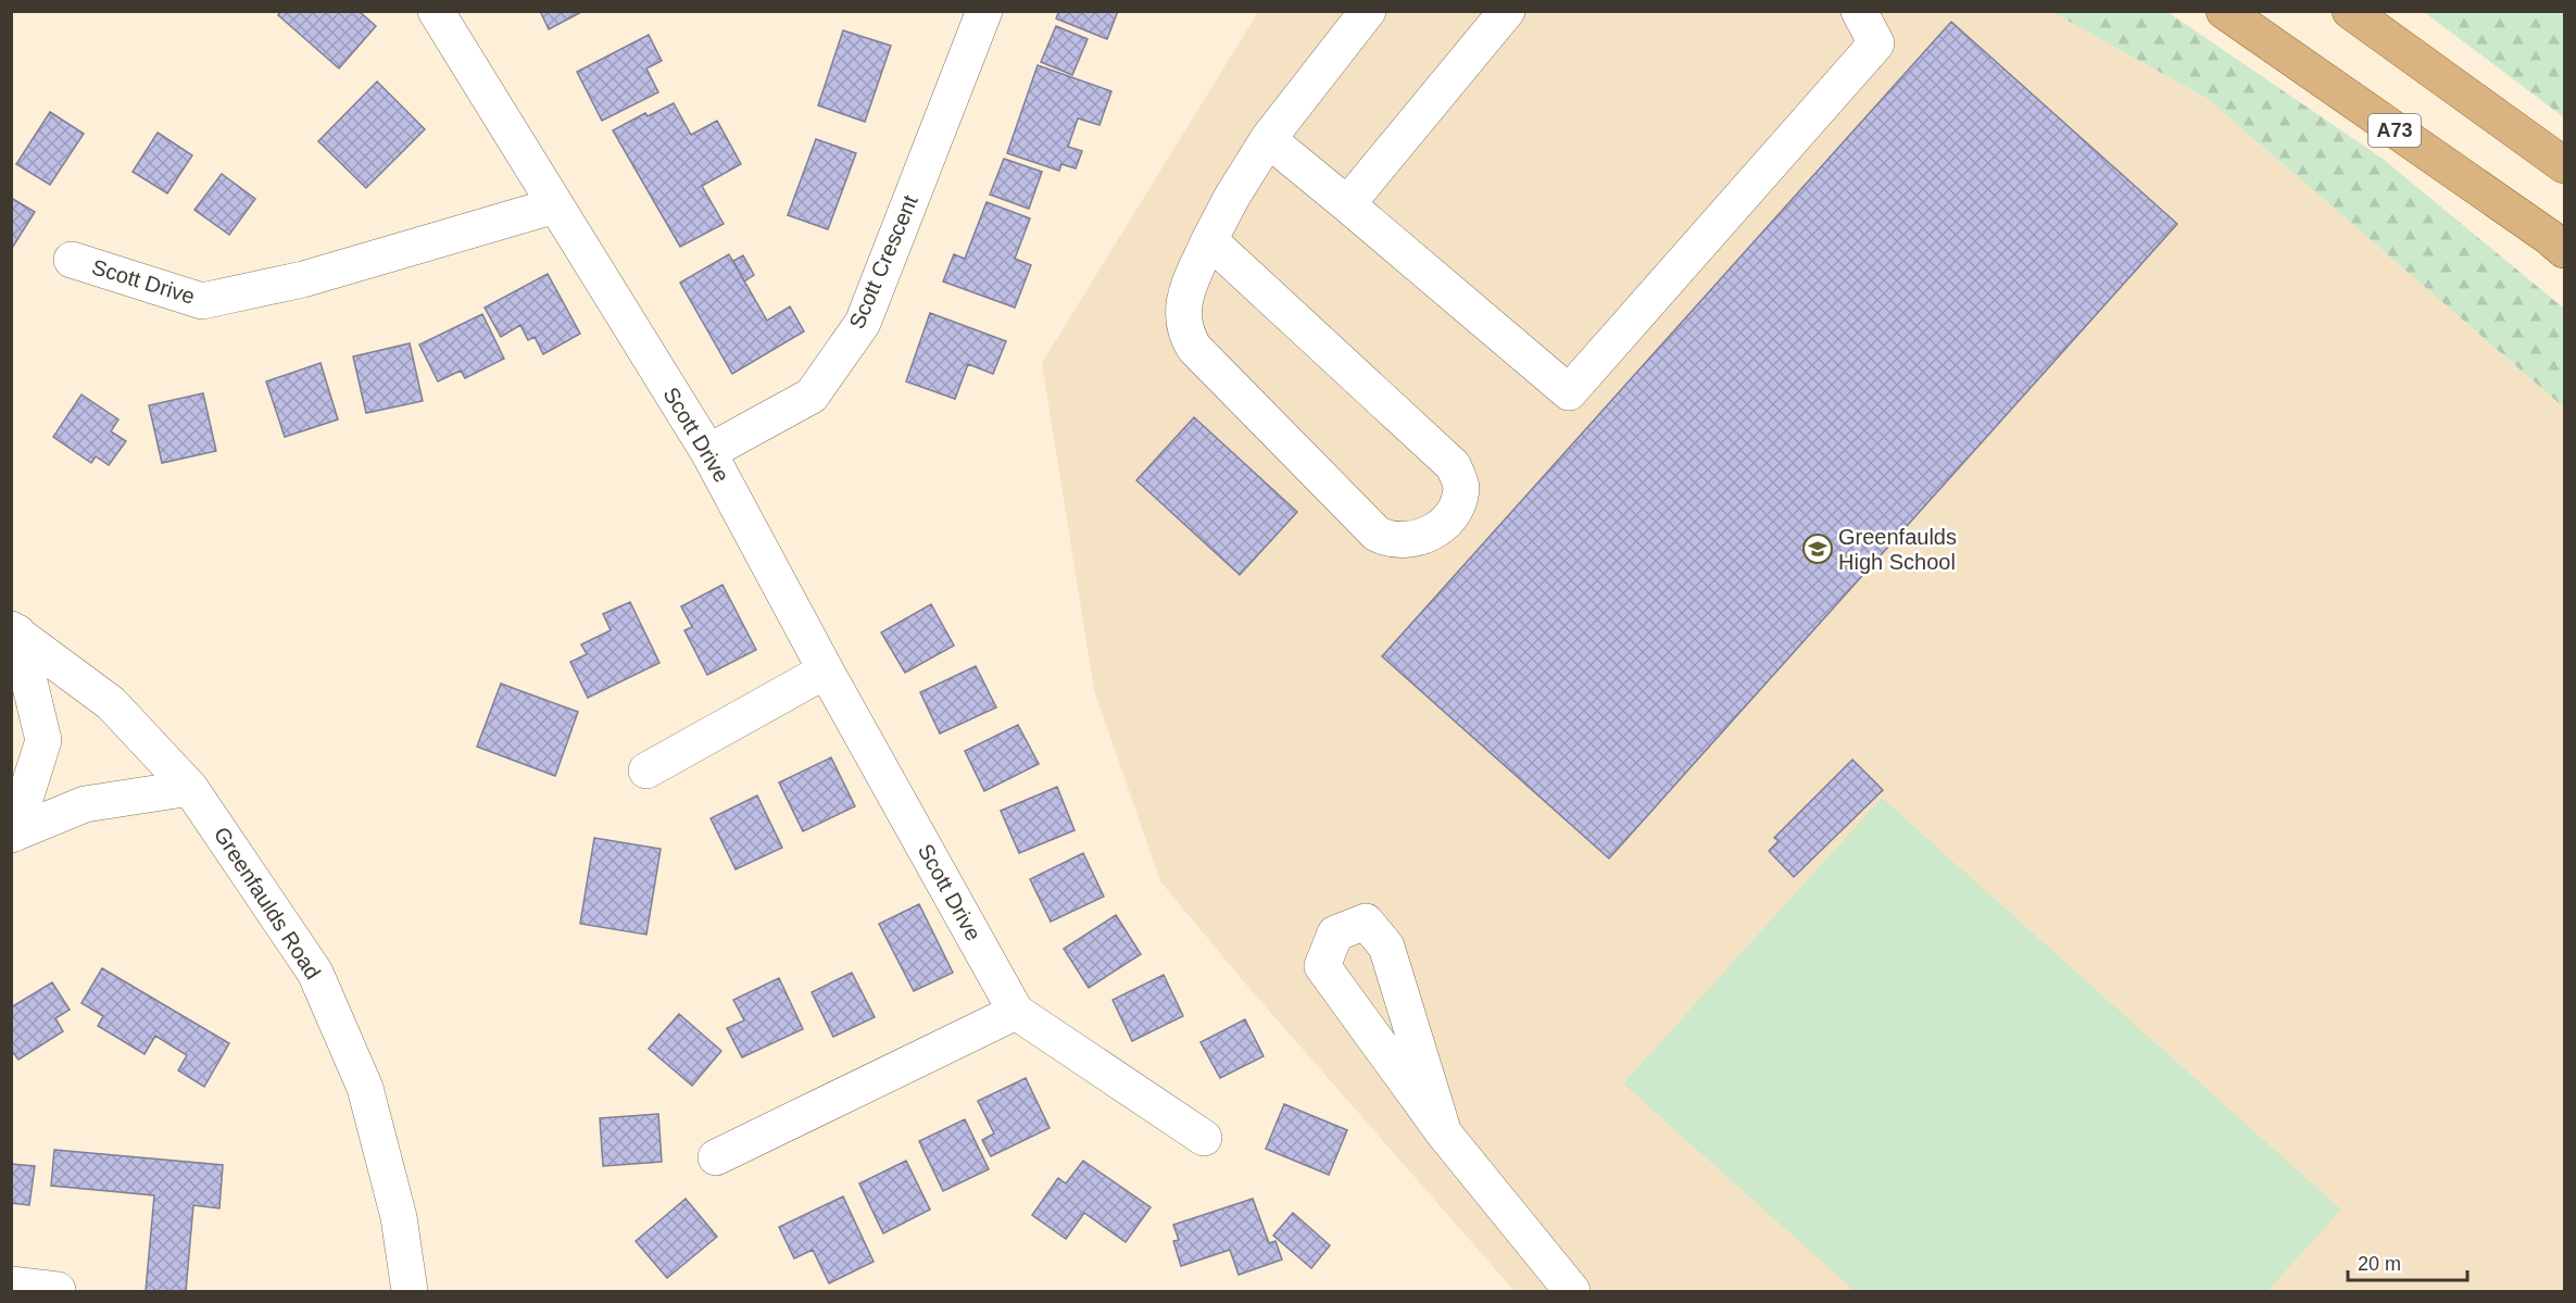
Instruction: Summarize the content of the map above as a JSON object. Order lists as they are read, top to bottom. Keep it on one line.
{"streets":{"main road":["A73"],"street":["Scott Crescent","Scott Drive","Greenfaulds Road"]},"crossings":[["Scott Crescent","Scott Drive"]],"places":{"school or university":["Greenfaulds High School"]},"scale_bar":"20 m"}
